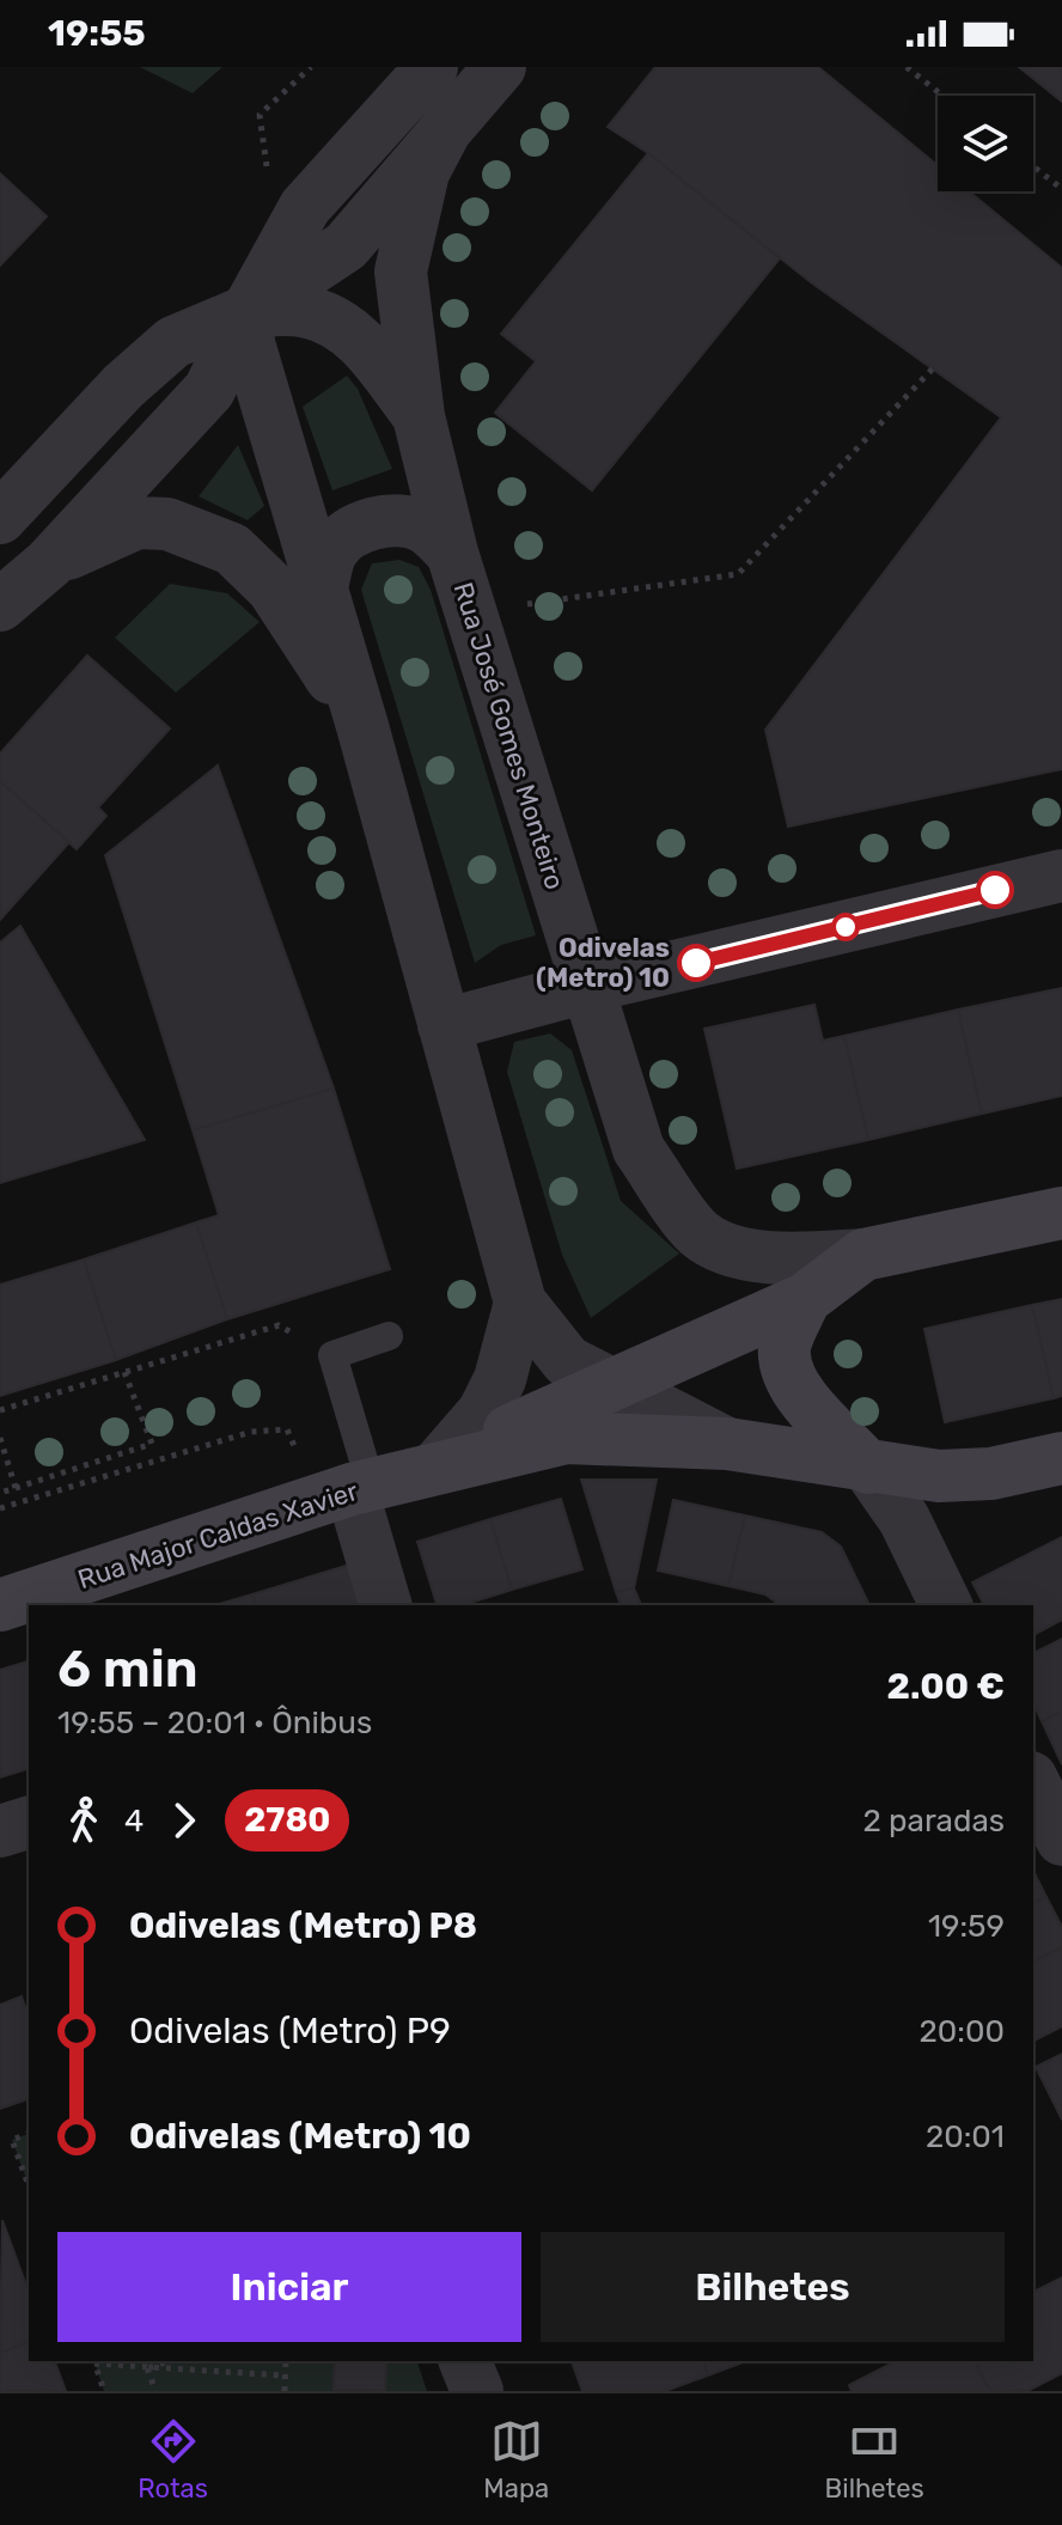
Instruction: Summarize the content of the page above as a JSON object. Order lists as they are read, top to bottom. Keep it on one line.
{"streets":{"street":["Rua José Gomes Monteiro","Rua Major Caldas Xavier"]},"crossings":[["Rua José Gomes Monteiro","Rua Major Caldas Xavier"]],"places":["Odivelas (Metro) 10"],"lines":["bus line 2780"],"page":{"status":"19:55","heading":["6 min","19:55 – 20:01 · Ônibus","2.00 €"],"legs":["4","2780","2 paradas"],"list":[{"name":"Odivelas (Metro) P8","value":"19:59"},{"name":"Odivelas (Metro) P9","value":"20:00"},{"name":"Odivelas (Metro) 10","value":"20:01"}],"buttons":["Iniciar","Bilhetes"],"tabs":["Rotas","Mapa","Bilhetes"]}}
